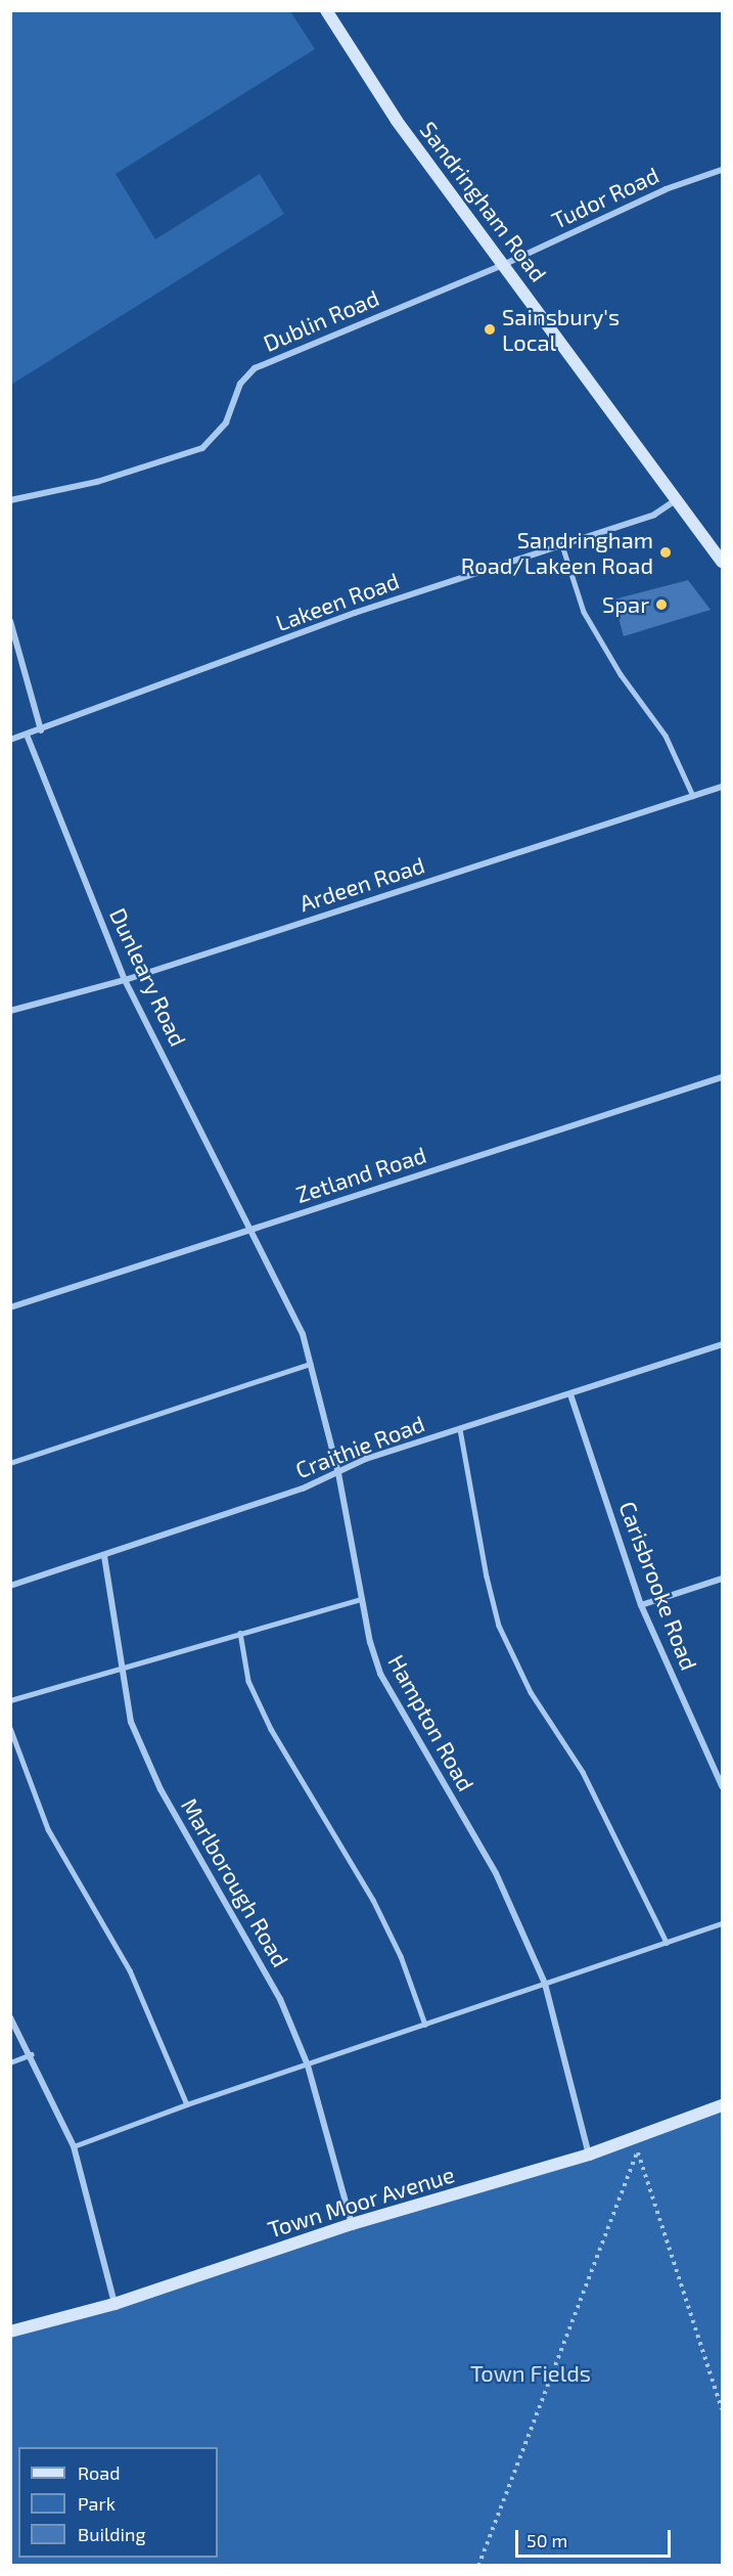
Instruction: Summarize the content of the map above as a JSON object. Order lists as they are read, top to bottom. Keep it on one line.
{"streets":{"street":["Tudor Road","Sandringham Road","Dublin Road","Lakeen Road","Ardeen Road","Dunleary Road","Zetland Road","Craithie Road","Carisbrooke Road","Hampton Road","Marlborough Road","Town Moor Avenue"]},"crossings":[["Tudor Road","Sandringham Road"],["Tudor Road","Dublin Road"],["Sandringham Road","Dublin Road"],["Sandringham Road","Lakeen Road"],["Lakeen Road","Dunleary Road"],["Ardeen Road","Dunleary Road"],["Dunleary Road","Zetland Road"],["Dunleary Road","Hampton Road"],["Zetland Road","Hampton Road"],["Craithie Road","Carisbrooke Road"],["Craithie Road","Hampton Road"],["Craithie Road","Marlborough Road"],["Hampton Road","Town Moor Avenue"],["Marlborough Road","Town Moor Avenue"]],"parks":["Town Fields"],"places":["Sainsbury's Local","Sandringham Road/Lakeen Road","Spar"],"legend":["Road","Park","Building"],"scale_bar":"50 m"}
